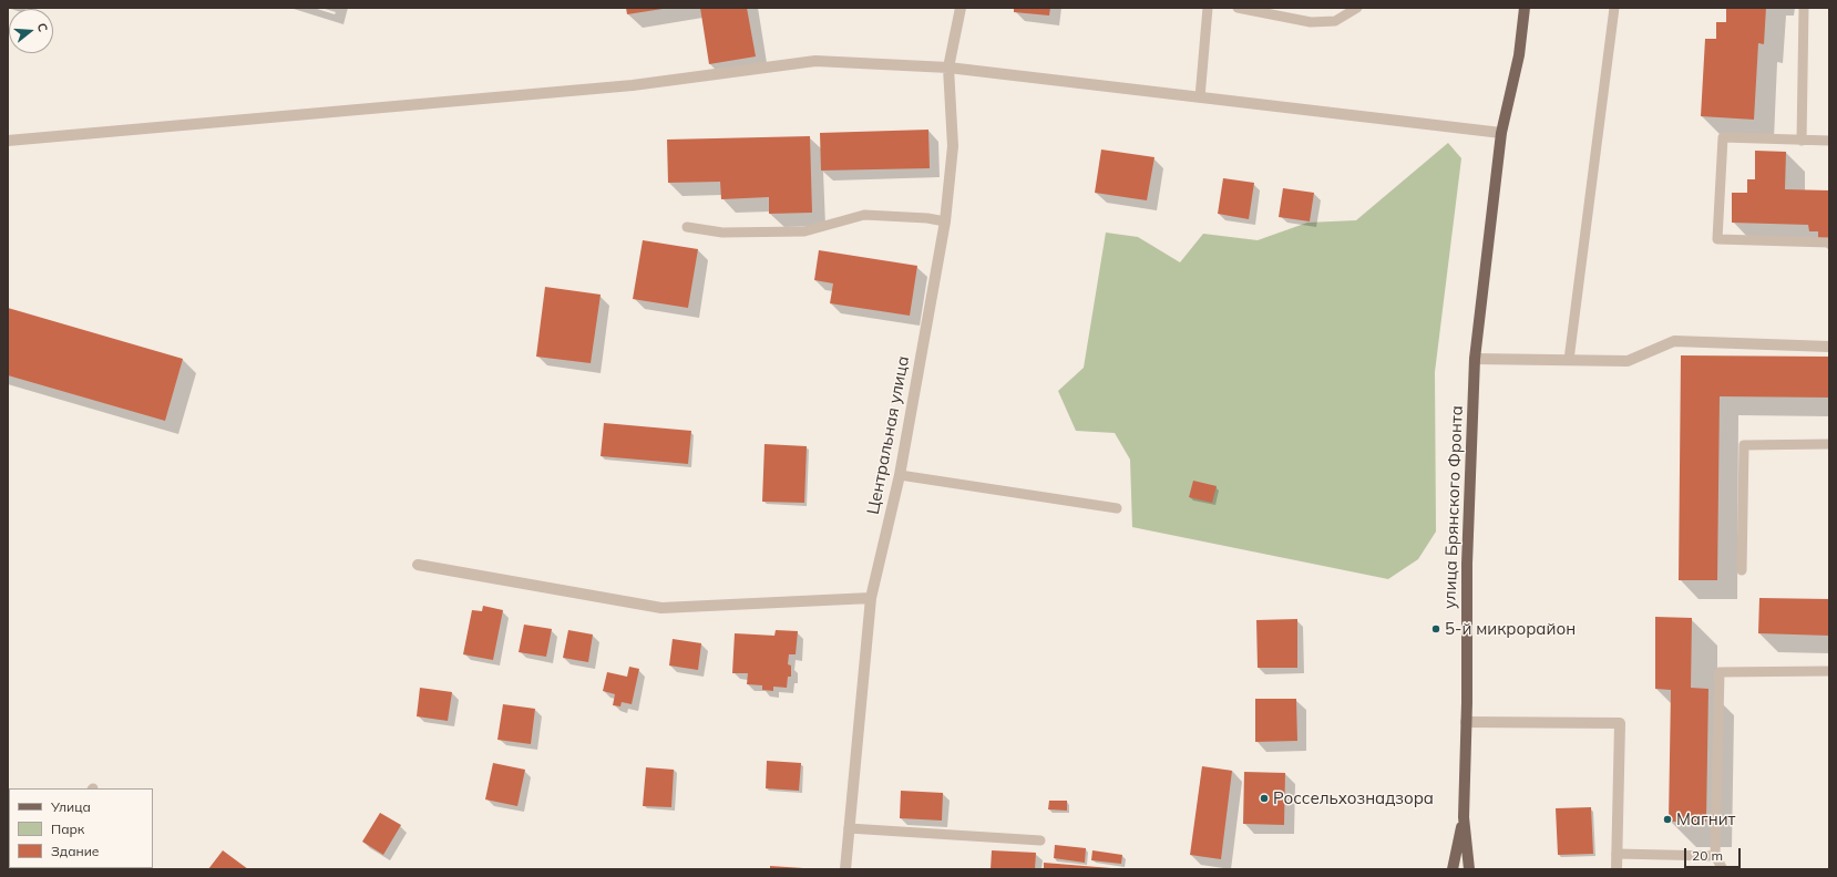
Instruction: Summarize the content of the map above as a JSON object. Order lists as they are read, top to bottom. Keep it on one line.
{"streets":{"main road":["улица Брянского Фронта"],"street":["Центральная улица"]},"places":["5-й микрорайон","Россельхознадзора","Магнит"],"legend":["Улица","Парк","Здание"],"scale_bar":"20 m","north":"right"}
